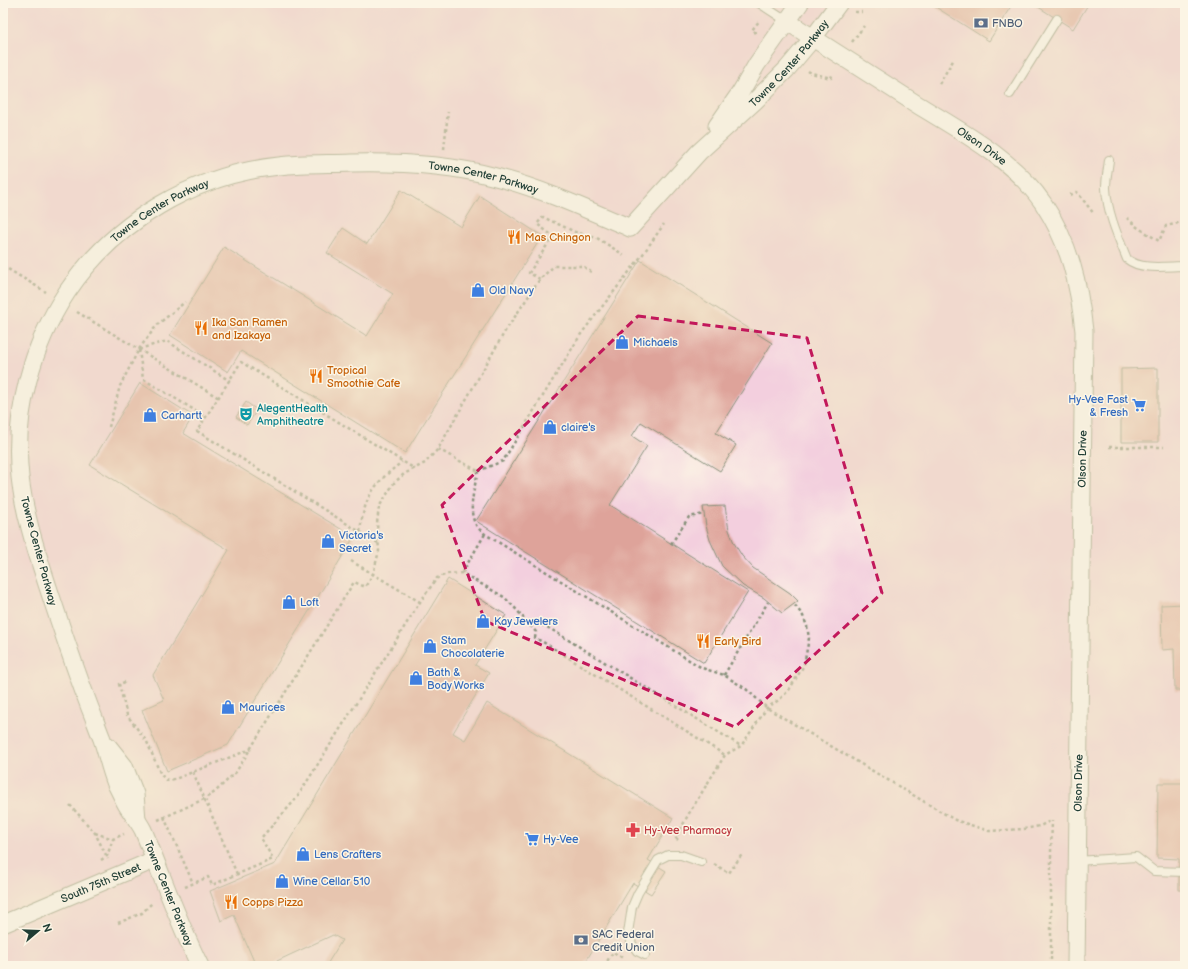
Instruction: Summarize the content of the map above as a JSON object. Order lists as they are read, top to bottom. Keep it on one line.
{"streets":{"street":["Towne Center Parkway","Olson Drive","South 75th Street"]},"crossings":[["Towne Center Parkway","Olson Drive"],["Towne Center Parkway","South 75th Street"]],"places":{"bank":["FNBO","SAC Federal Credit Union"],"restaurant":["Mas Chingon","Ika San Ramen and Izakaya","Tropical Smoothie Cafe","Early Bird","Copps Pizza"],"shop":["Old Navy","Michaels","Carhartt","claire's","Victoria's Secret","Loft","Kay Jewelers","Stam Chocolaterie","Bath & Body Works","Maurices","Lens Crafters","Wine Cellar 510"],"supermarket":["Hy-Vee Fast & Fresh","Hy-Vee"],"theatre":["AlegentHealth Amphitheatre"],"pharmacy":["Hy-Vee Pharmacy"]},"north":"right"}
